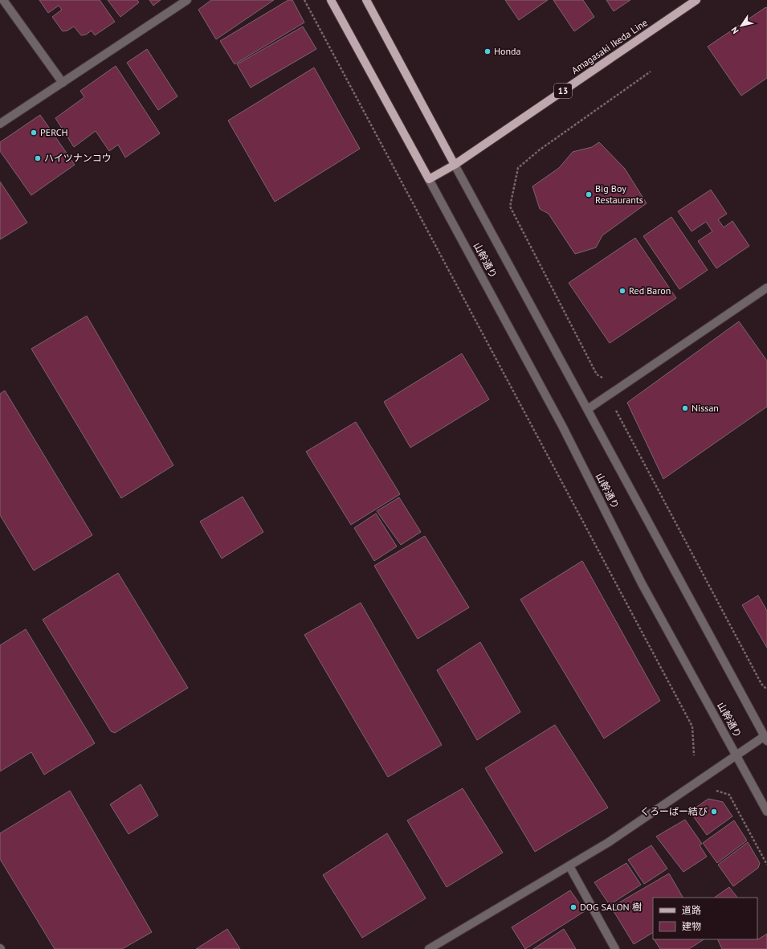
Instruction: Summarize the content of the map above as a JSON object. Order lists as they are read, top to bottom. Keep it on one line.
{"streets":{"main road":["Amagasaki Ikeda Line","13"],"street":["山幹通り"]},"crossings":[["Amagasaki Ikeda Line","山幹通り"]],"places":["Honda","PERCH","ハイツナンコウ","Big Boy Restaurants","Red Baron","Nissan","くろーばー結び","DOG SALON 樹"],"legend":["道路","建物"],"north":"bottom left"}
